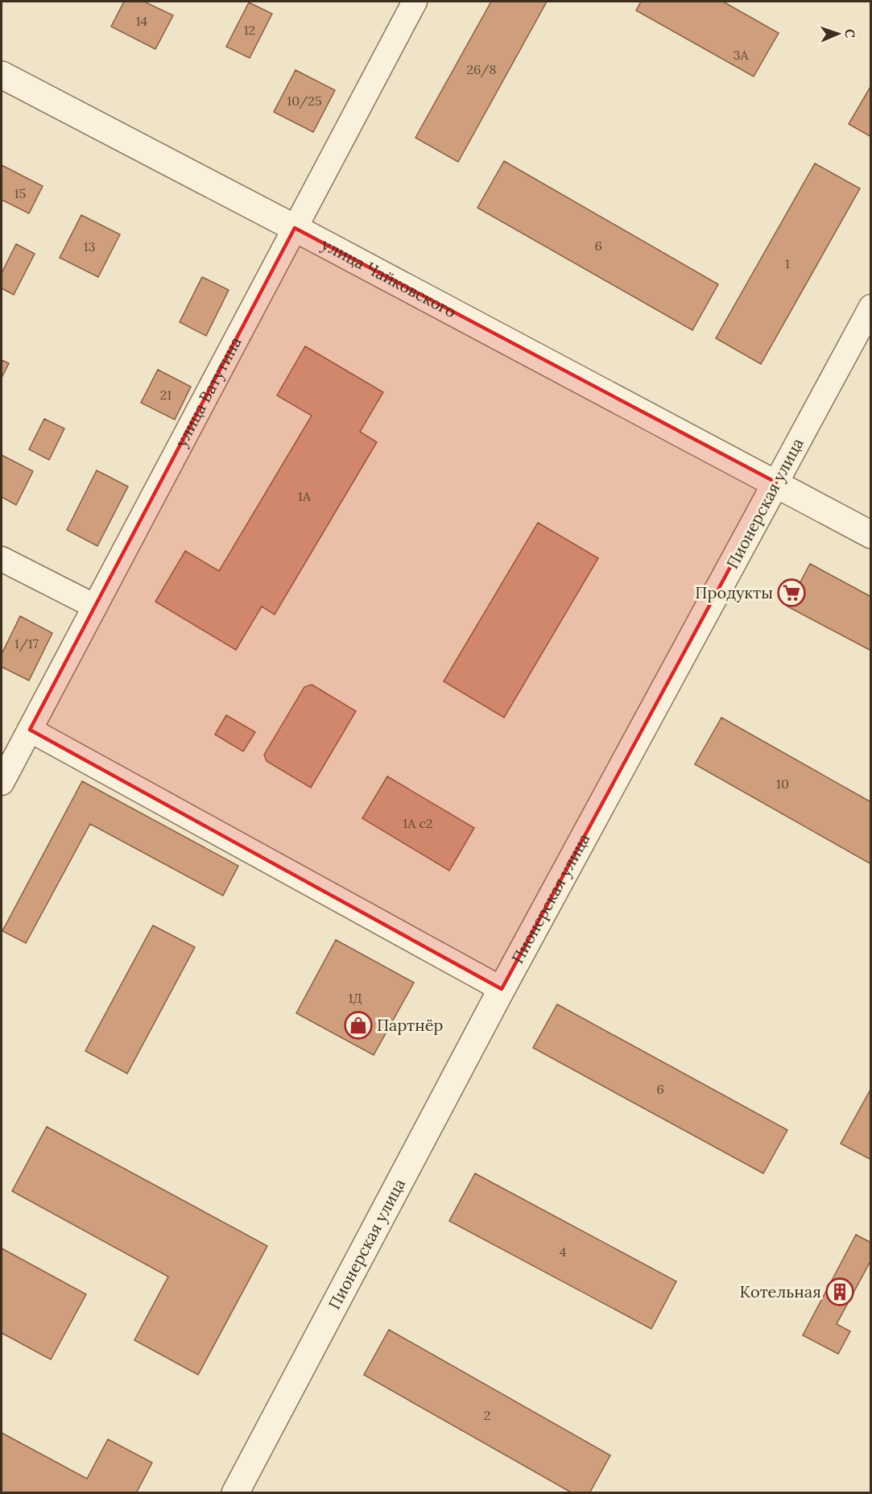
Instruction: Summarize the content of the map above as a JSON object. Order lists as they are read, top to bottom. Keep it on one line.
{"streets":{"street":["улица Чайковского","улица Ватутина","Пионерская улица"]},"crossings":[["улица Чайковского","улица Ватутина"],["улица Чайковского","Пионерская улица"]],"places":{"supermarket":["Продукты"],"shop":["Партнёр"],"building":["Котельная"]},"house_numbers":["14","12","3А","26/8","10/25","15","6","13","1","21","1А","1/17","10","1А с2","1Д","6","4","2"],"north":"right"}
